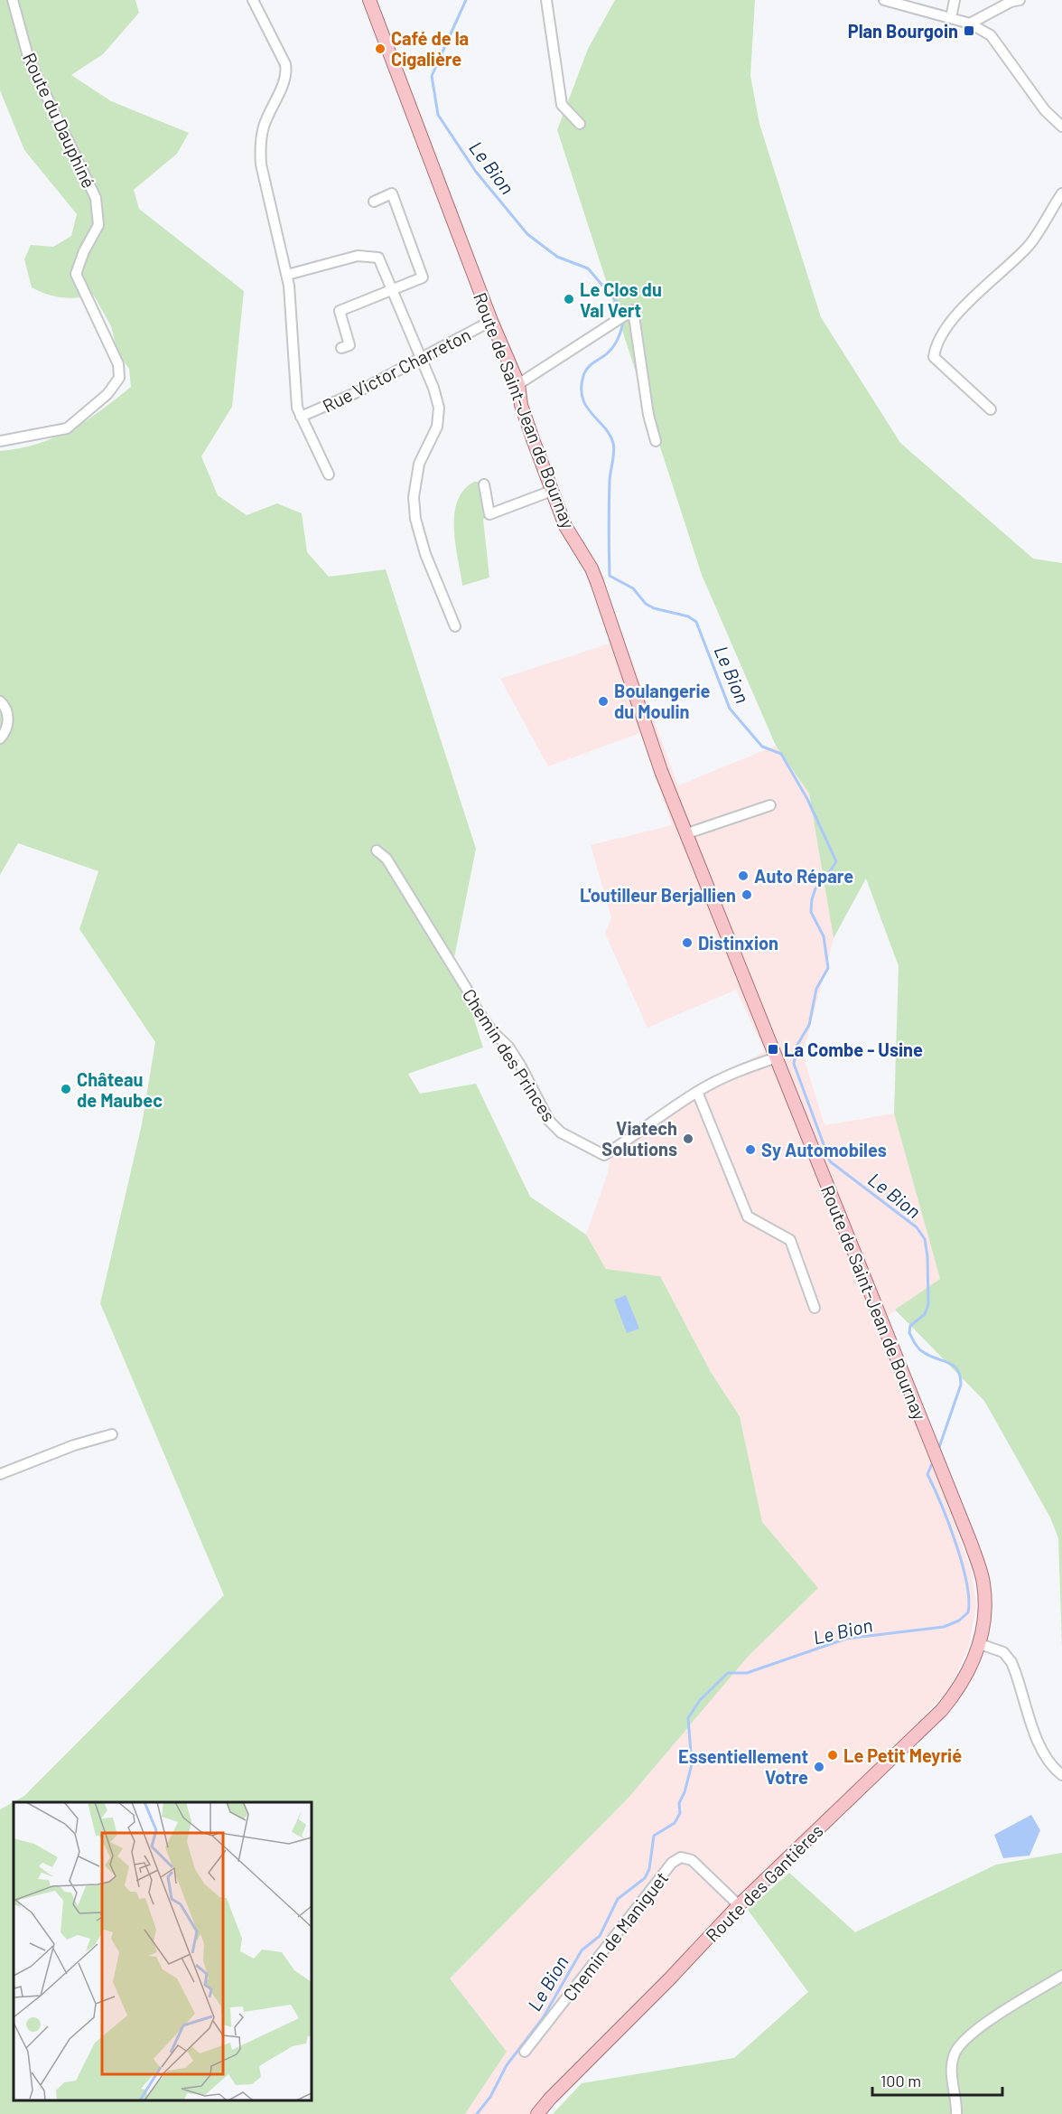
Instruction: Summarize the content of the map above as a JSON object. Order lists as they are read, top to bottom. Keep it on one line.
{"streets":{"main road":["Route de Saint-Jean de Bournay","Route des Gantières"],"street":["Route du Dauphiné","Rue Victor Charreton","Chemin des Princes","Chemin de Maniguet"]},"crossings":[["Rue Victor Charreton","Route de Saint-Jean de Bournay"],["Route de Saint-Jean de Bournay","Chemin des Princes"],["Route de Saint-Jean de Bournay","Route des Gantières"],["Route des Gantières","Chemin de Maniguet"]],"water":["Le Bion"],"places":{"transit":["Plan Bourgoin","La Combe - Usine"],"other":["Café de la Cigalière","Le Clos du Val Vert","Boulangerie du Moulin","Auto Répare","L'outilleur Berjallien","Distinxion","Château de Maubec","Viatech Solutions","Sy Automobiles","Le Petit Meyrié","Essentiellement Votre"]},"scale_bar":"100 m"}
